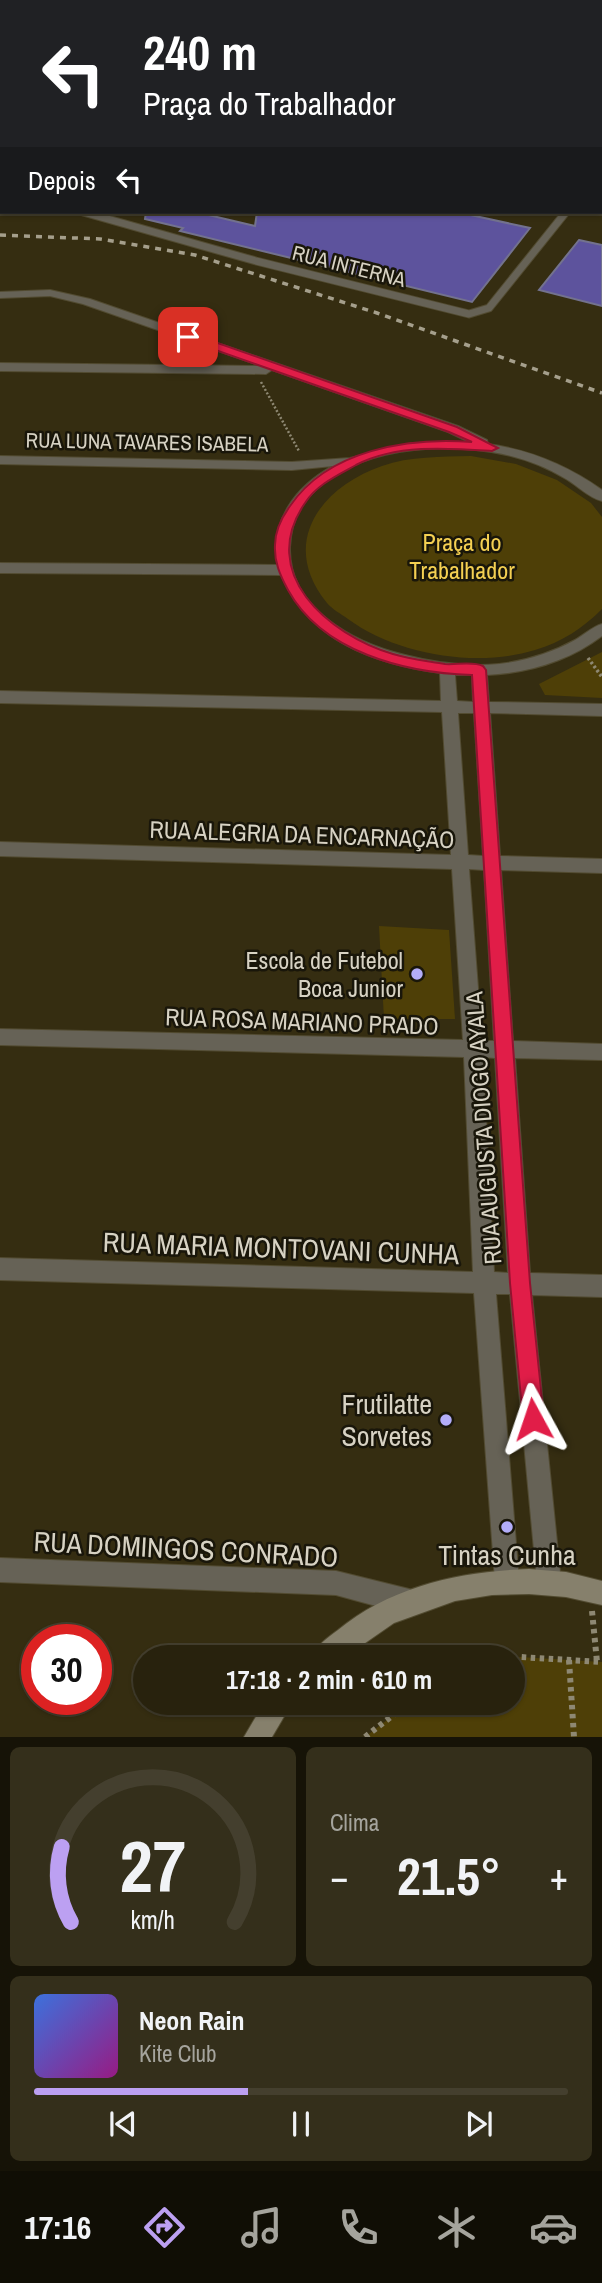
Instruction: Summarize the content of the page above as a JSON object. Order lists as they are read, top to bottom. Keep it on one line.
{"streets":{"street":["RUA LUNA TAVARES ISABELA","RUA ALEGRIA DA ENCARNAÇÃO","RUA ROSA MARIANO PRADO","RUA AUGUSTA DIOGO AYALA","RUA MARIA MONTOVANI CUNHA","RUA DOMINGOS CONRADO"],"lane":["RUA INTERNA"]},"crossings":[["RUA ALEGRIA DA ENCARNAÇÃO","RUA AUGUSTA DIOGO AYALA"],["RUA ROSA MARIANO PRADO","RUA AUGUSTA DIOGO AYALA"],["RUA AUGUSTA DIOGO AYALA","RUA MARIA MONTOVANI CUNHA"]],"parks":["Praça do Trabalhador"],"places":["Escola de Futebol Boca Junior","Frutilatte Sorvetes","Tintas Cunha"],"page":{"turn":["240 m","Praça do Trabalhador"],"then":"Depois","limit":"30","trip":"17:18 · 2 min · 610 m","tile":"Clima","heat":["−","21.5°","+"],"song":["Neon Rain","Kite Club"],"tabs":"17:16","gauge":["27","km/h"]}}
